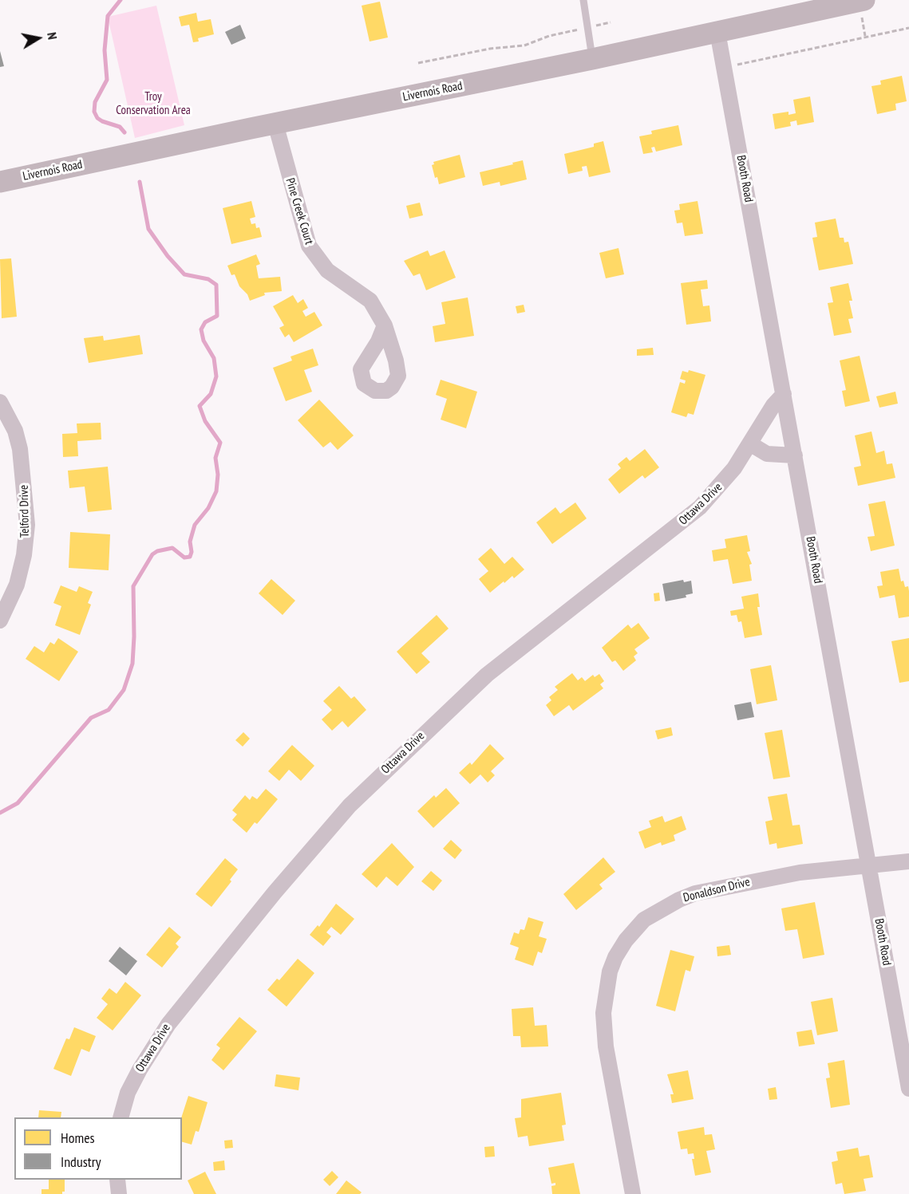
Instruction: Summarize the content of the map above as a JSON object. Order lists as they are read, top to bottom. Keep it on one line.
{"streets":{"street":["Livernois Road","Booth Road","Pine Creek Court","Ottawa Drive","Telford Drive","Donaldson Drive"]},"crossings":[["Livernois Road","Booth Road"],["Livernois Road","Pine Creek Court"],["Booth Road","Ottawa Drive"],["Booth Road","Donaldson Drive"]],"parks":["Troy Conservation Area"],"legend":["Homes","Industry"],"north":"right"}
